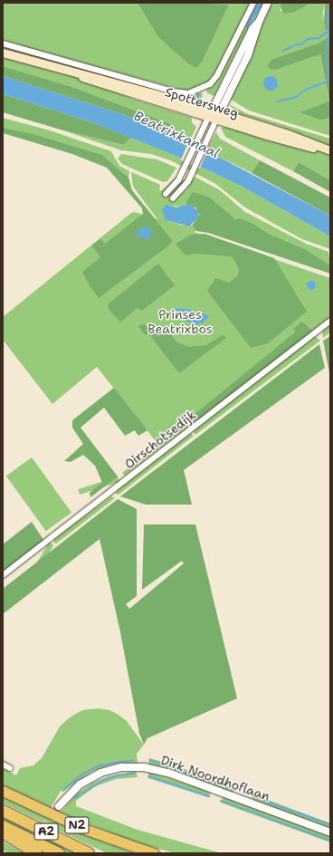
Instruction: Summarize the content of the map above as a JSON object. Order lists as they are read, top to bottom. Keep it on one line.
{"streets":{"highway":["N2","A2"],"main road":["Spottersweg"],"street":["Oirschotsedijk","Dirk Noordhoflaan"]},"water":["Beatrixkanaal"],"parks":["Prinses Beatrixbos"]}
